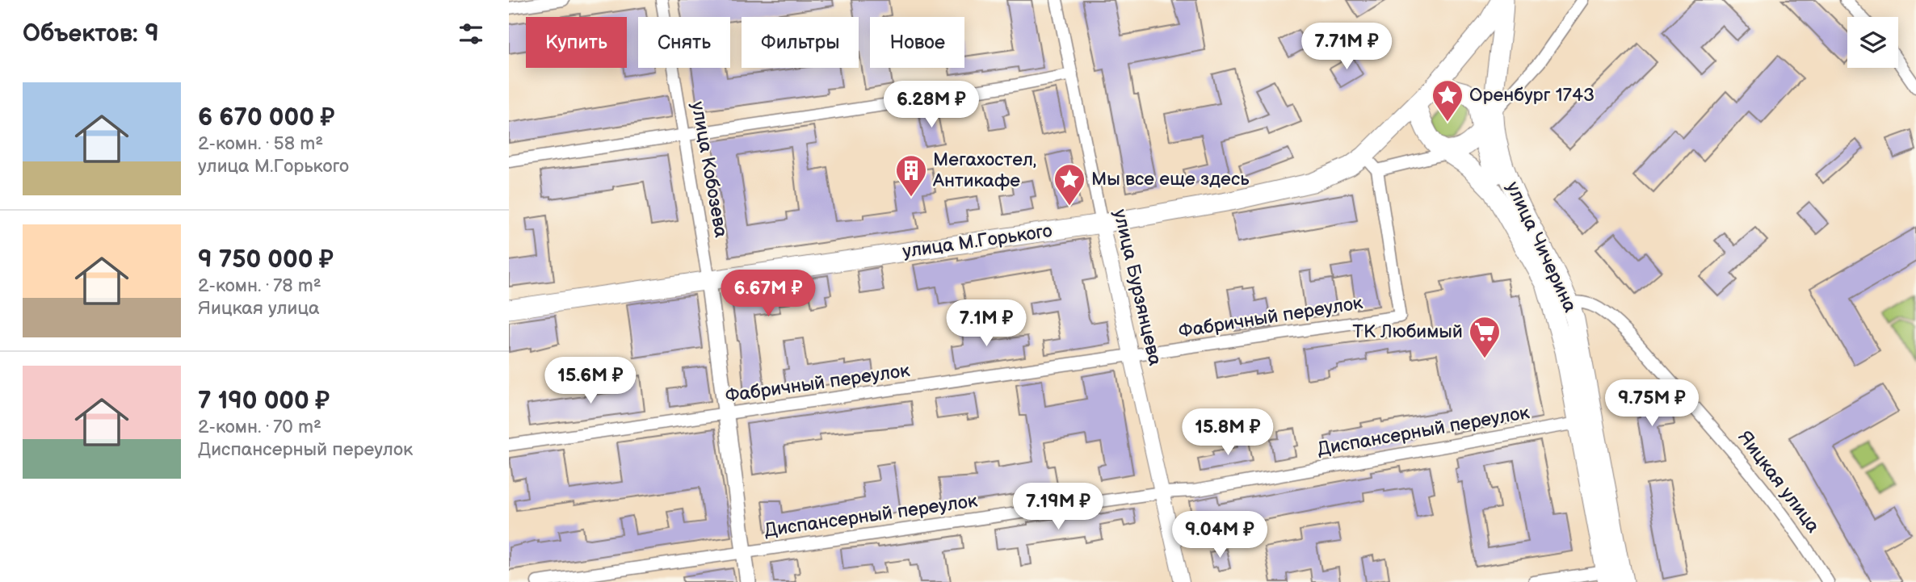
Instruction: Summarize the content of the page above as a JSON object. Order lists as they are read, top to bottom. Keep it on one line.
{"streets":{"main road":["улица Кобозева","улица М.Горького","улица Чичерина"],"street":["улица Бурзянцева","Фабричный переулок","Диспансерный переулок","Яицкая улица"]},"crossings":[["улица Кобозева","улица М.Горького"],["улица Кобозева","Фабричный переулок"],["улица Кобозева","Диспансерный переулок"],["улица М.Горького","улица Бурзянцева"],["улица Чичерина","Диспансерный переулок"],["улица Чичерина","Яицкая улица"],["улица Бурзянцева","Фабричный переулок"],["улица Бурзянцева","Диспансерный переулок"]],"places":{"place":["Оренбург 1743","Мы все еще здесь"],"building":["Мегахостел, Антикафе"],"supermarket":["ТК Любимый"]},"page":{"heading":"Объектов: 9","chip":["Купить","Снять","Фильтры","Новое"],"price":["7.71M ₽","6.28M ₽","6.67M ₽","7.1M ₽","15.6M ₽","9.75M ₽","15.8M ₽","7.19M ₽","9.04M ₽"],"list":[{"name":"6 670 000 ₽","note":"2-комн. · 58 m² · улица М.Горького"},{"name":"9 750 000 ₽","note":"2-комн. · 78 m² · Яицкая улица"},{"name":"7 190 000 ₽","note":"2-комн. · 70 m² · Диспансерный переулок"}]}}
